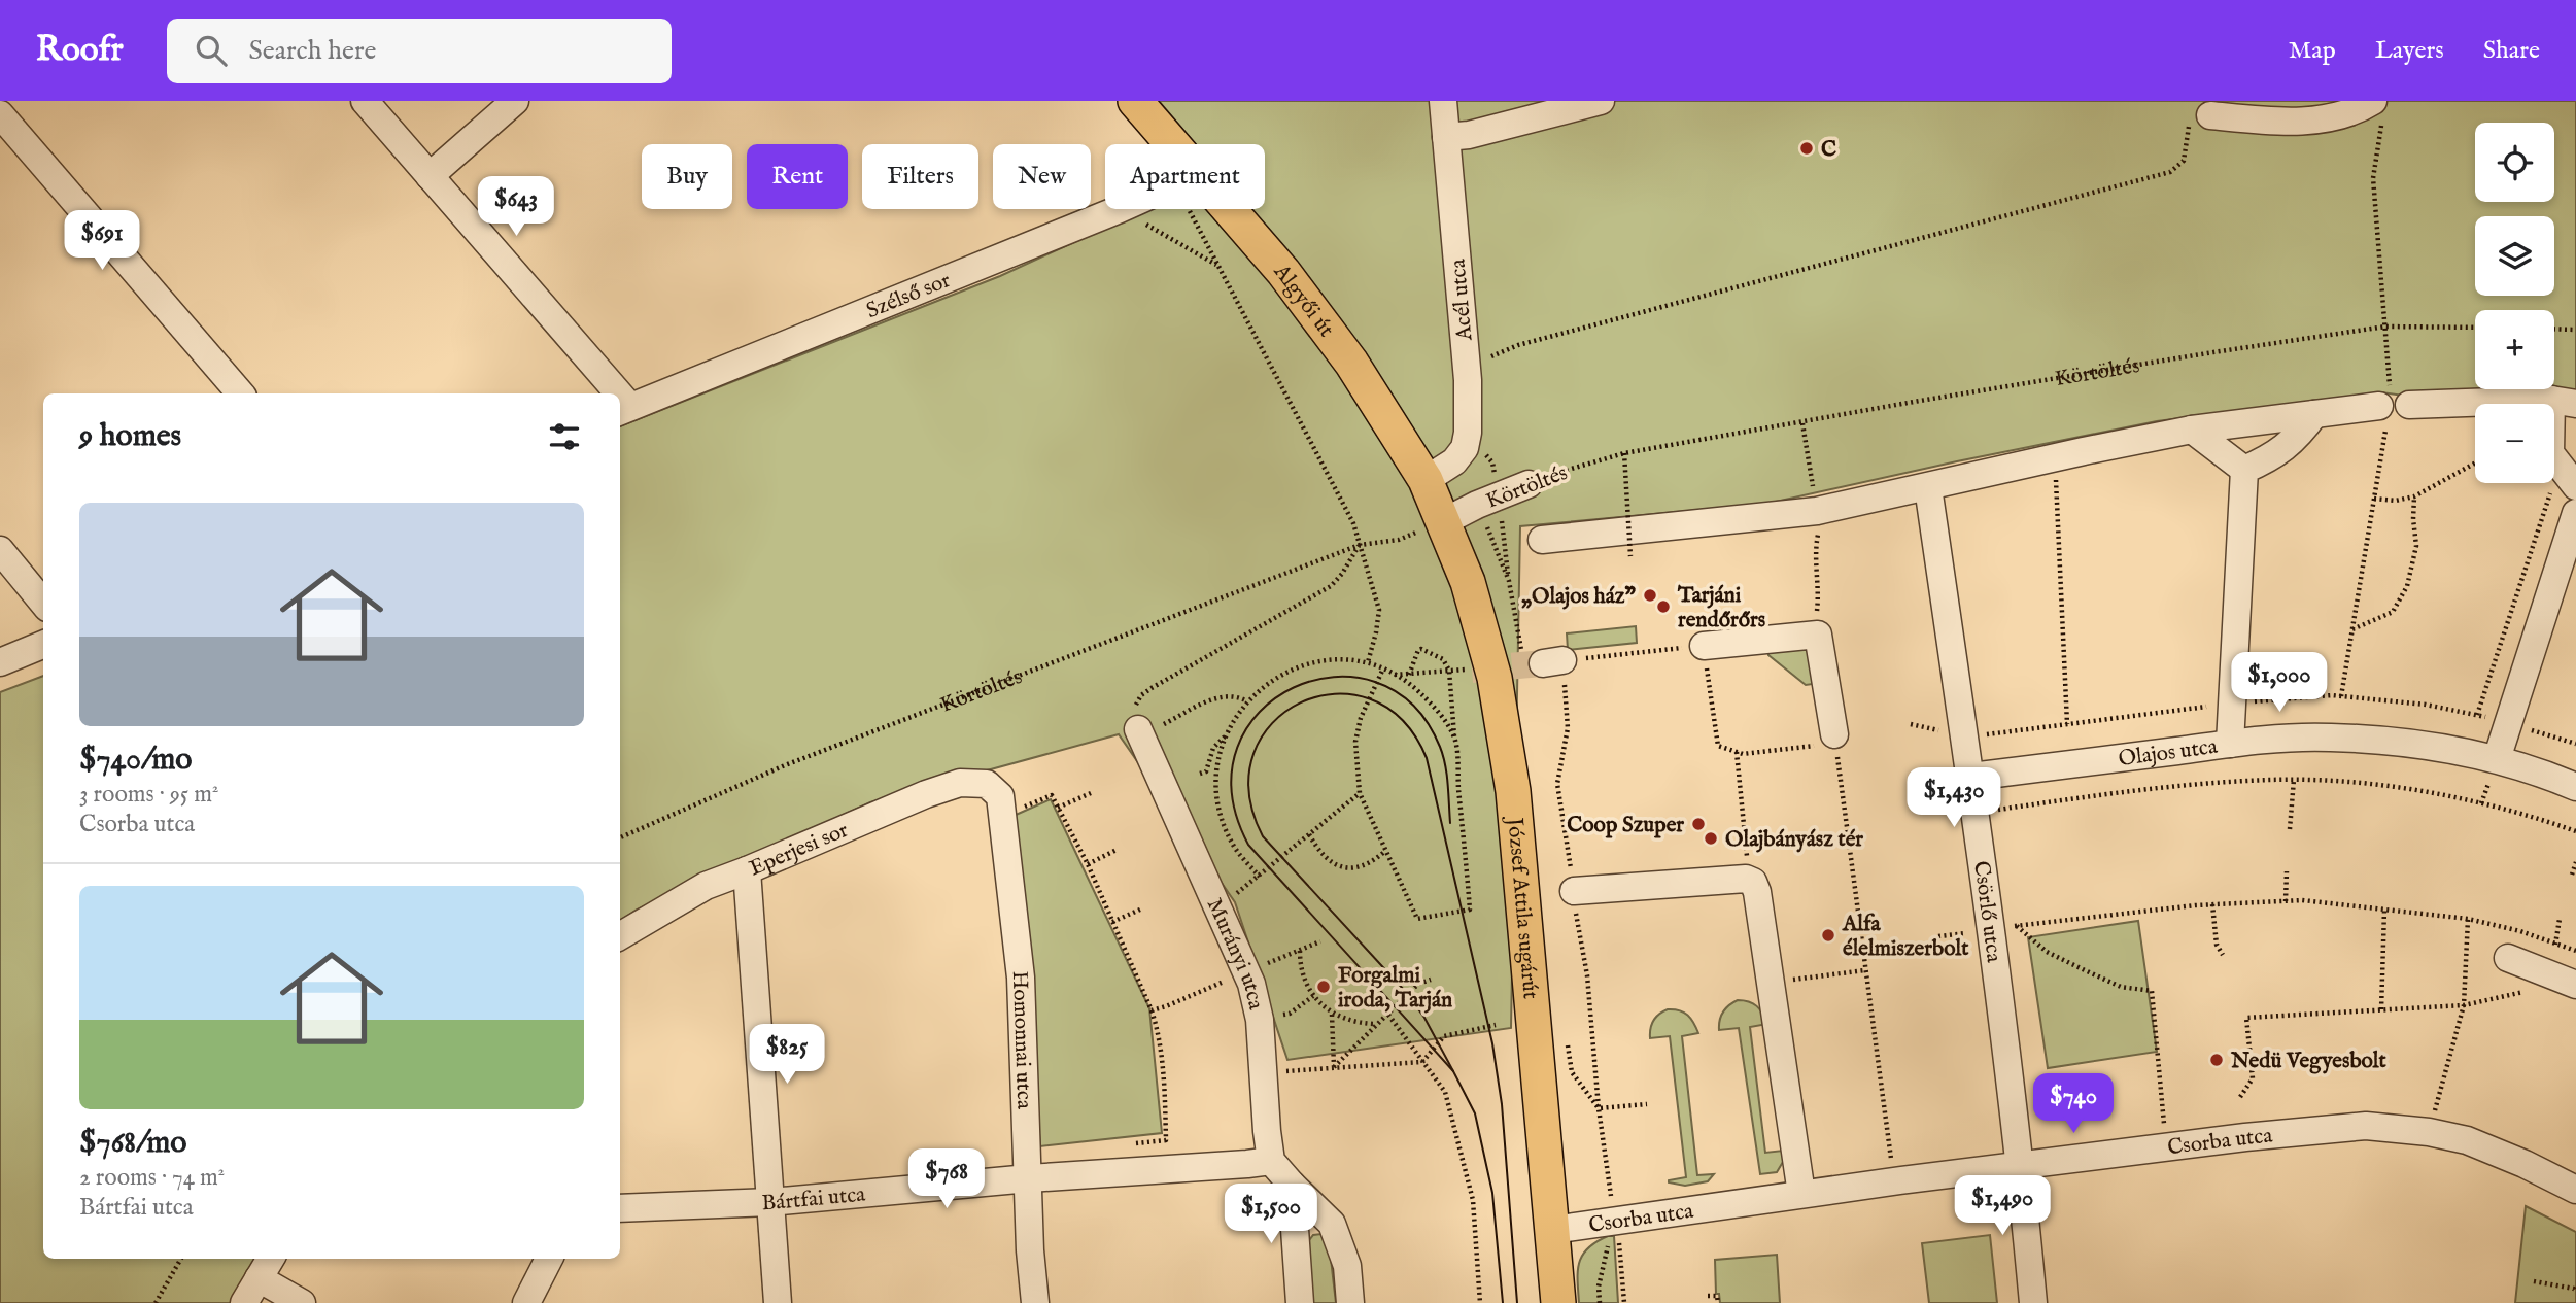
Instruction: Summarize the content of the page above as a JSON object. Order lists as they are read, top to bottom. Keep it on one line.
{"streets":{"main road":["Algyői út","József Attila sugárút"],"street":["Szélső sor","Acél utca","Körtöltés","Olajos utca","Eperjesi sor","Csörlő utca","Murányi utca","Homonnai utca","Csorba utca","Bártfai utca"]},"crossings":[["Acél utca","Algyői út"],["Algyői út","Körtöltés"],["Algyői út","József Attila sugárút"],["Körtöltés","József Attila sugárút"],["Olajos utca","Csörlő utca"],["Eperjesi sor","Homonnai utca"],["József Attila sugárút","Csorba utca"],["Csörlő utca","Csorba utca"],["Murányi utca","Bártfai utca"],["Homonnai utca","Bártfai utca"]],"places":["C","„Olajos ház”","Tarjáni rendőrőrs","Coop Szuper","Olajbányász tér","Alfa élelmiszerbolt","Forgalmi iroda, Tarján","Nedü Vegyesbolt"],"page":{"header":"Roofr","search":"Search here","nav":["Map","Layers","Share"],"map_buttons":["+","−"],"chip":["Buy","Rent","Filters","New","Apartment"],"price":["$643","$691","$1,000","$1,430","$825","$740","$768","$1,490","$1,500"],"heading":"9 homes","list":[{"name":"$740/mo","note":"3 rooms · 95 m² · Csorba utca"},{"name":"$768/mo","note":"2 rooms · 74 m² · Bártfai utca"}]}}
